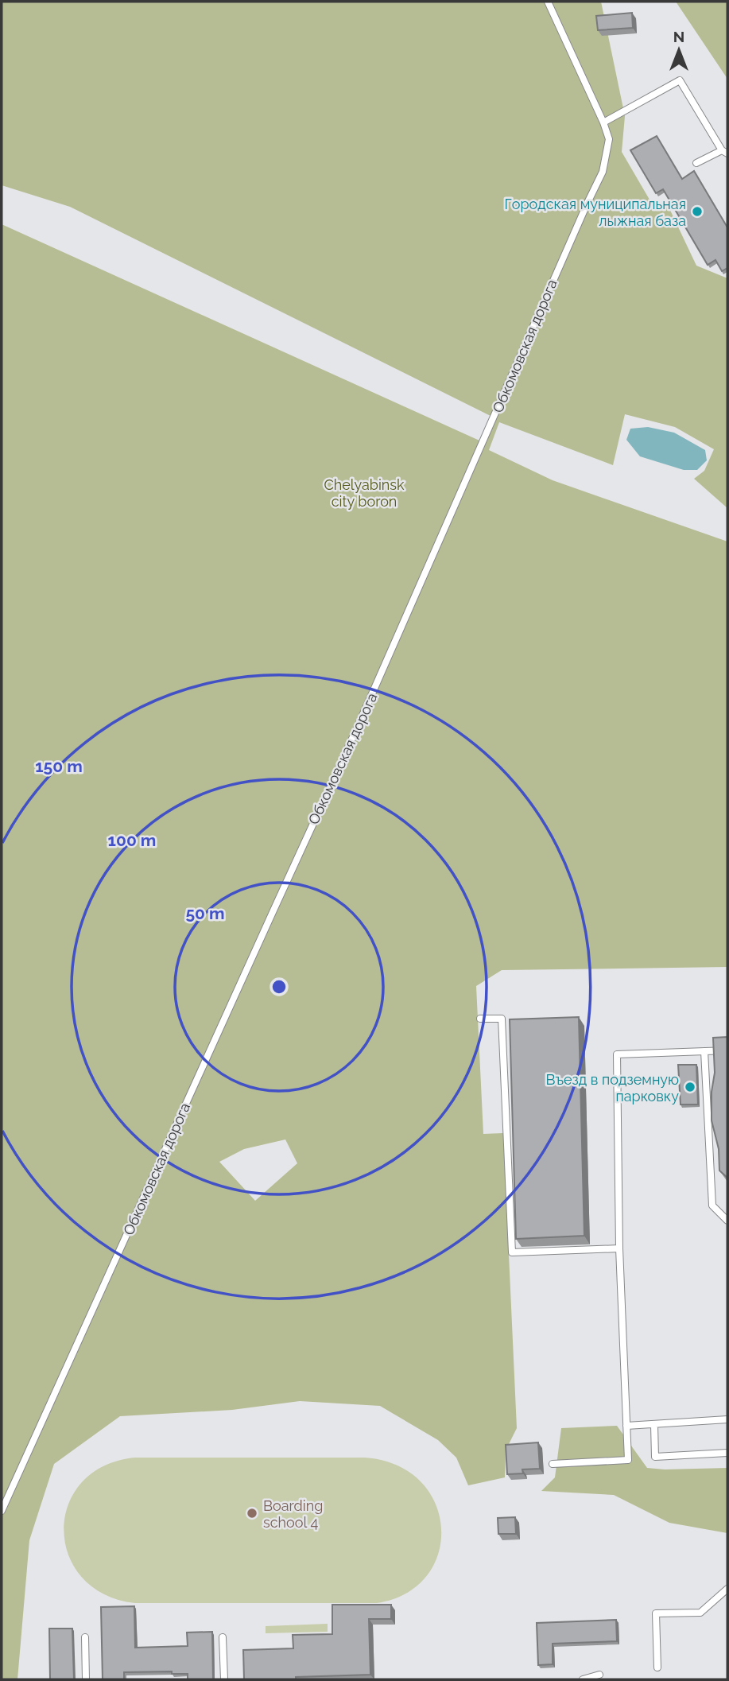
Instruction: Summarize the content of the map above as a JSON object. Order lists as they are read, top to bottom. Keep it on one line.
{"streets":{"lane":["Обкомовская дорога"]},"parks":["Chelyabinsk city boron"],"places":["Городская муниципальная лыжная база","Въезд в подземную парковку","Boarding school 4"],"north":"top","rings":["150 m","100 m","50 m"]}
